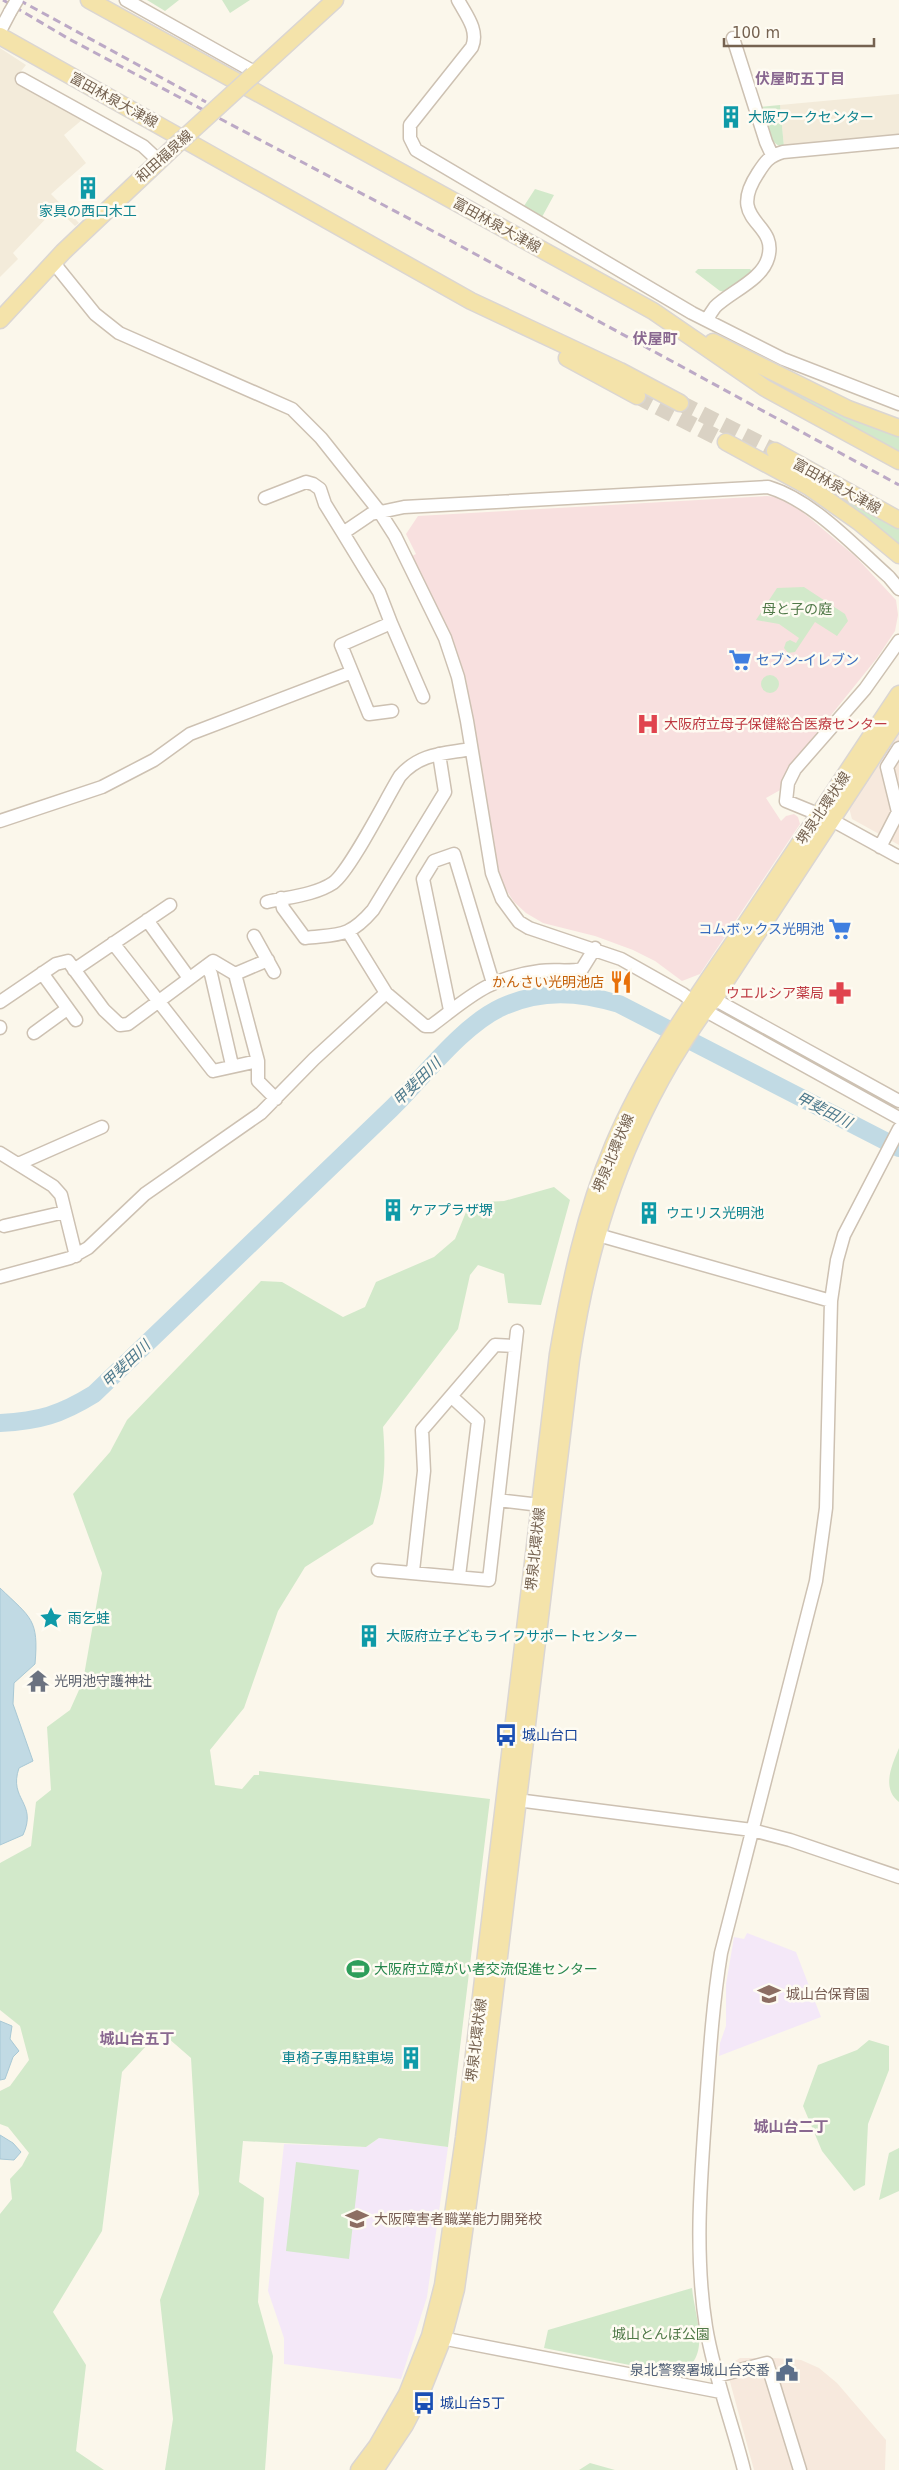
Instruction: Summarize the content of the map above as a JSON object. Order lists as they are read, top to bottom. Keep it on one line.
{"streets":{"main road":["富田林泉大津線","和田福泉線","堺泉北環状線"]},"districts":["伏屋町五丁目","伏屋町","城山台五丁","城山台二丁"],"water":["甲斐田川"],"parks":["母と子の庭","城山とんぼ公園"],"places":{"building":["大阪ワークセンター","家具の西口木工","ケアプラザ堺","ウエリス光明池","大阪府立子どもライフサポートセンター","車椅子専用駐車場"],"supermarket":["セブン-イレブン","コムボックス光明池"],"hospital":["大阪府立母子保健総合医療センター"],"restaurant":["かんさい光明池店"],"pharmacy":["ウエルシア薬局"],"place":["雨乞蛙"],"temple":["光明池守護神社"],"bus stop":["城山台口","城山台5丁"],"sports":["大阪府立障がい者交流促進センター"],"school or university":["城山台保育園","大阪障害者職業能力開発校"],"public building":["泉北警察署城山台交番"]},"scale_bar":"100 m"}
